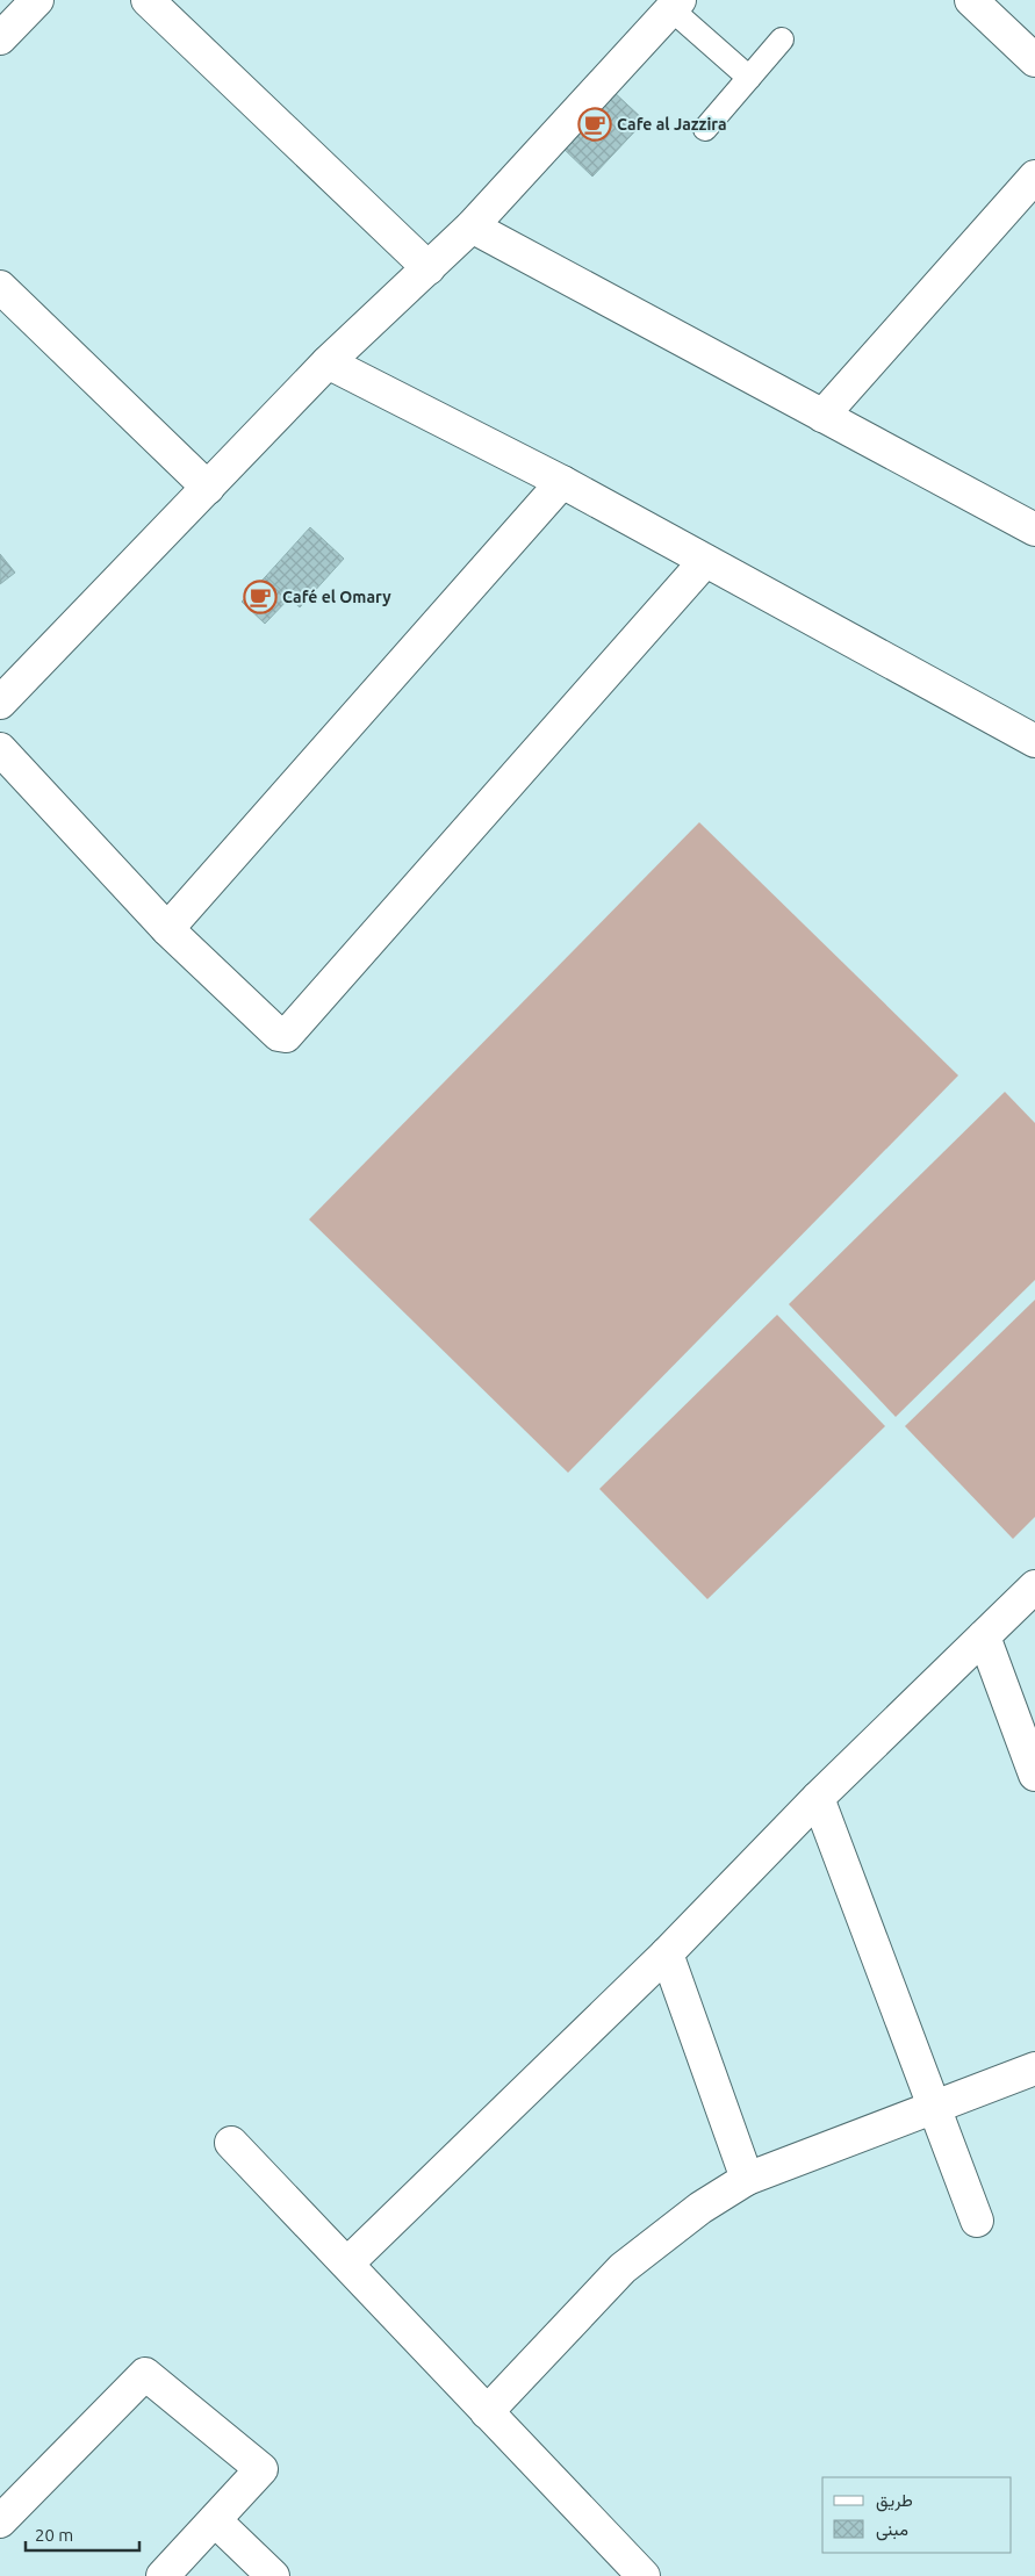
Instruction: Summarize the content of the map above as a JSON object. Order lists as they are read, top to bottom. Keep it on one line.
{"places":{"cafe":["Cafe al Jazzira","Café el Omary"]},"legend":["طريق","مبنى"],"scale_bar":"20 m"}
